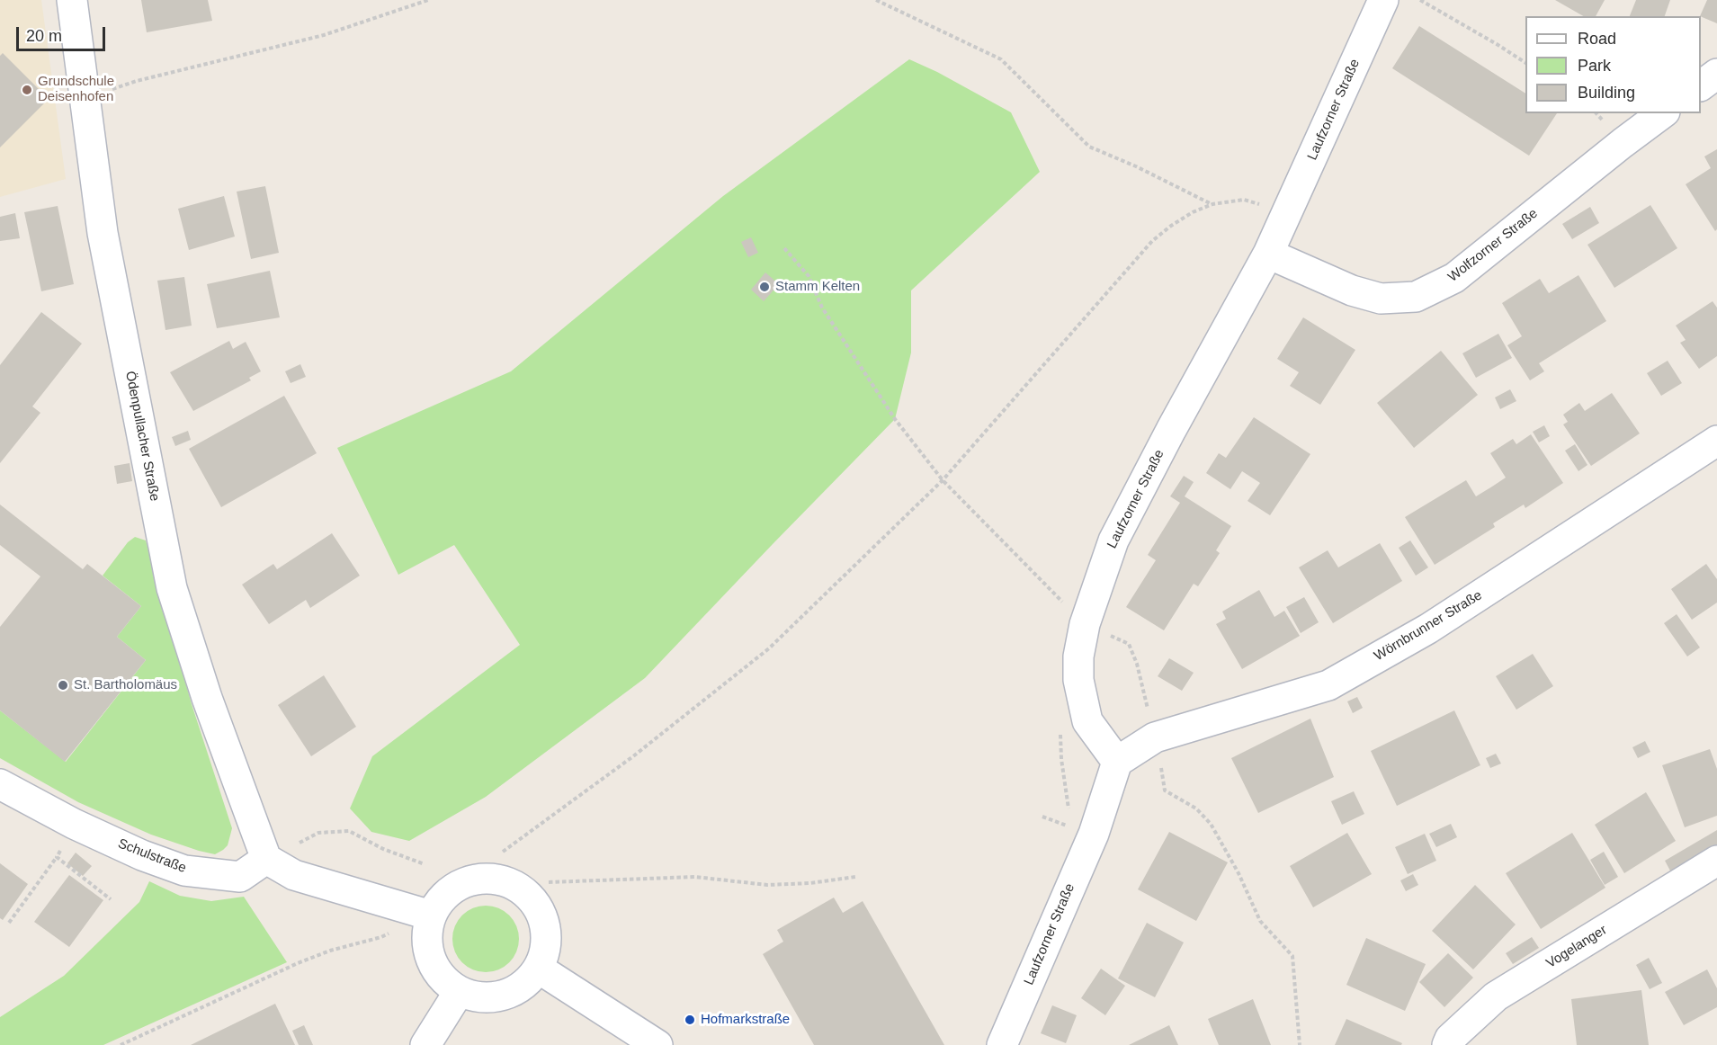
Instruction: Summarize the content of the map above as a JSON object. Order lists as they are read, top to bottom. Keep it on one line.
{"streets":{"street":["Laufzorner Straße","Wolfzorner Straße","Ödenpullacher Straße","Wörnbrunner Straße","Schulstraße","Vogelanger"]},"crossings":[["Laufzorner Straße","Wolfzorner Straße"],["Laufzorner Straße","Wörnbrunner Straße"],["Ödenpullacher Straße","Schulstraße"]],"places":["Grundschule Deisenhofen","Stamm Kelten","St. Bartholomäus","Hofmarkstraße"],"legend":["Road","Park","Building"],"scale_bar":"20 m"}
